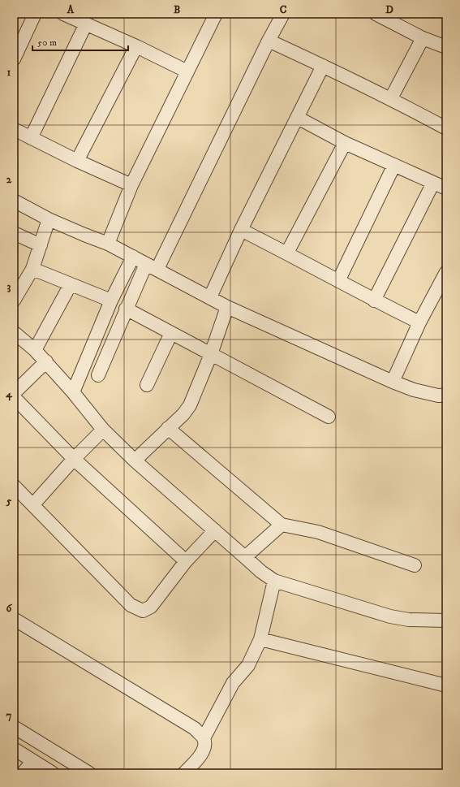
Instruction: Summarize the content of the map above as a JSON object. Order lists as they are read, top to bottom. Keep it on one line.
{"scale_bar":"50 m","grid":{"columns":["A","B","C","D"],"rows":["1","2","3","4","5","6","7"]}}
